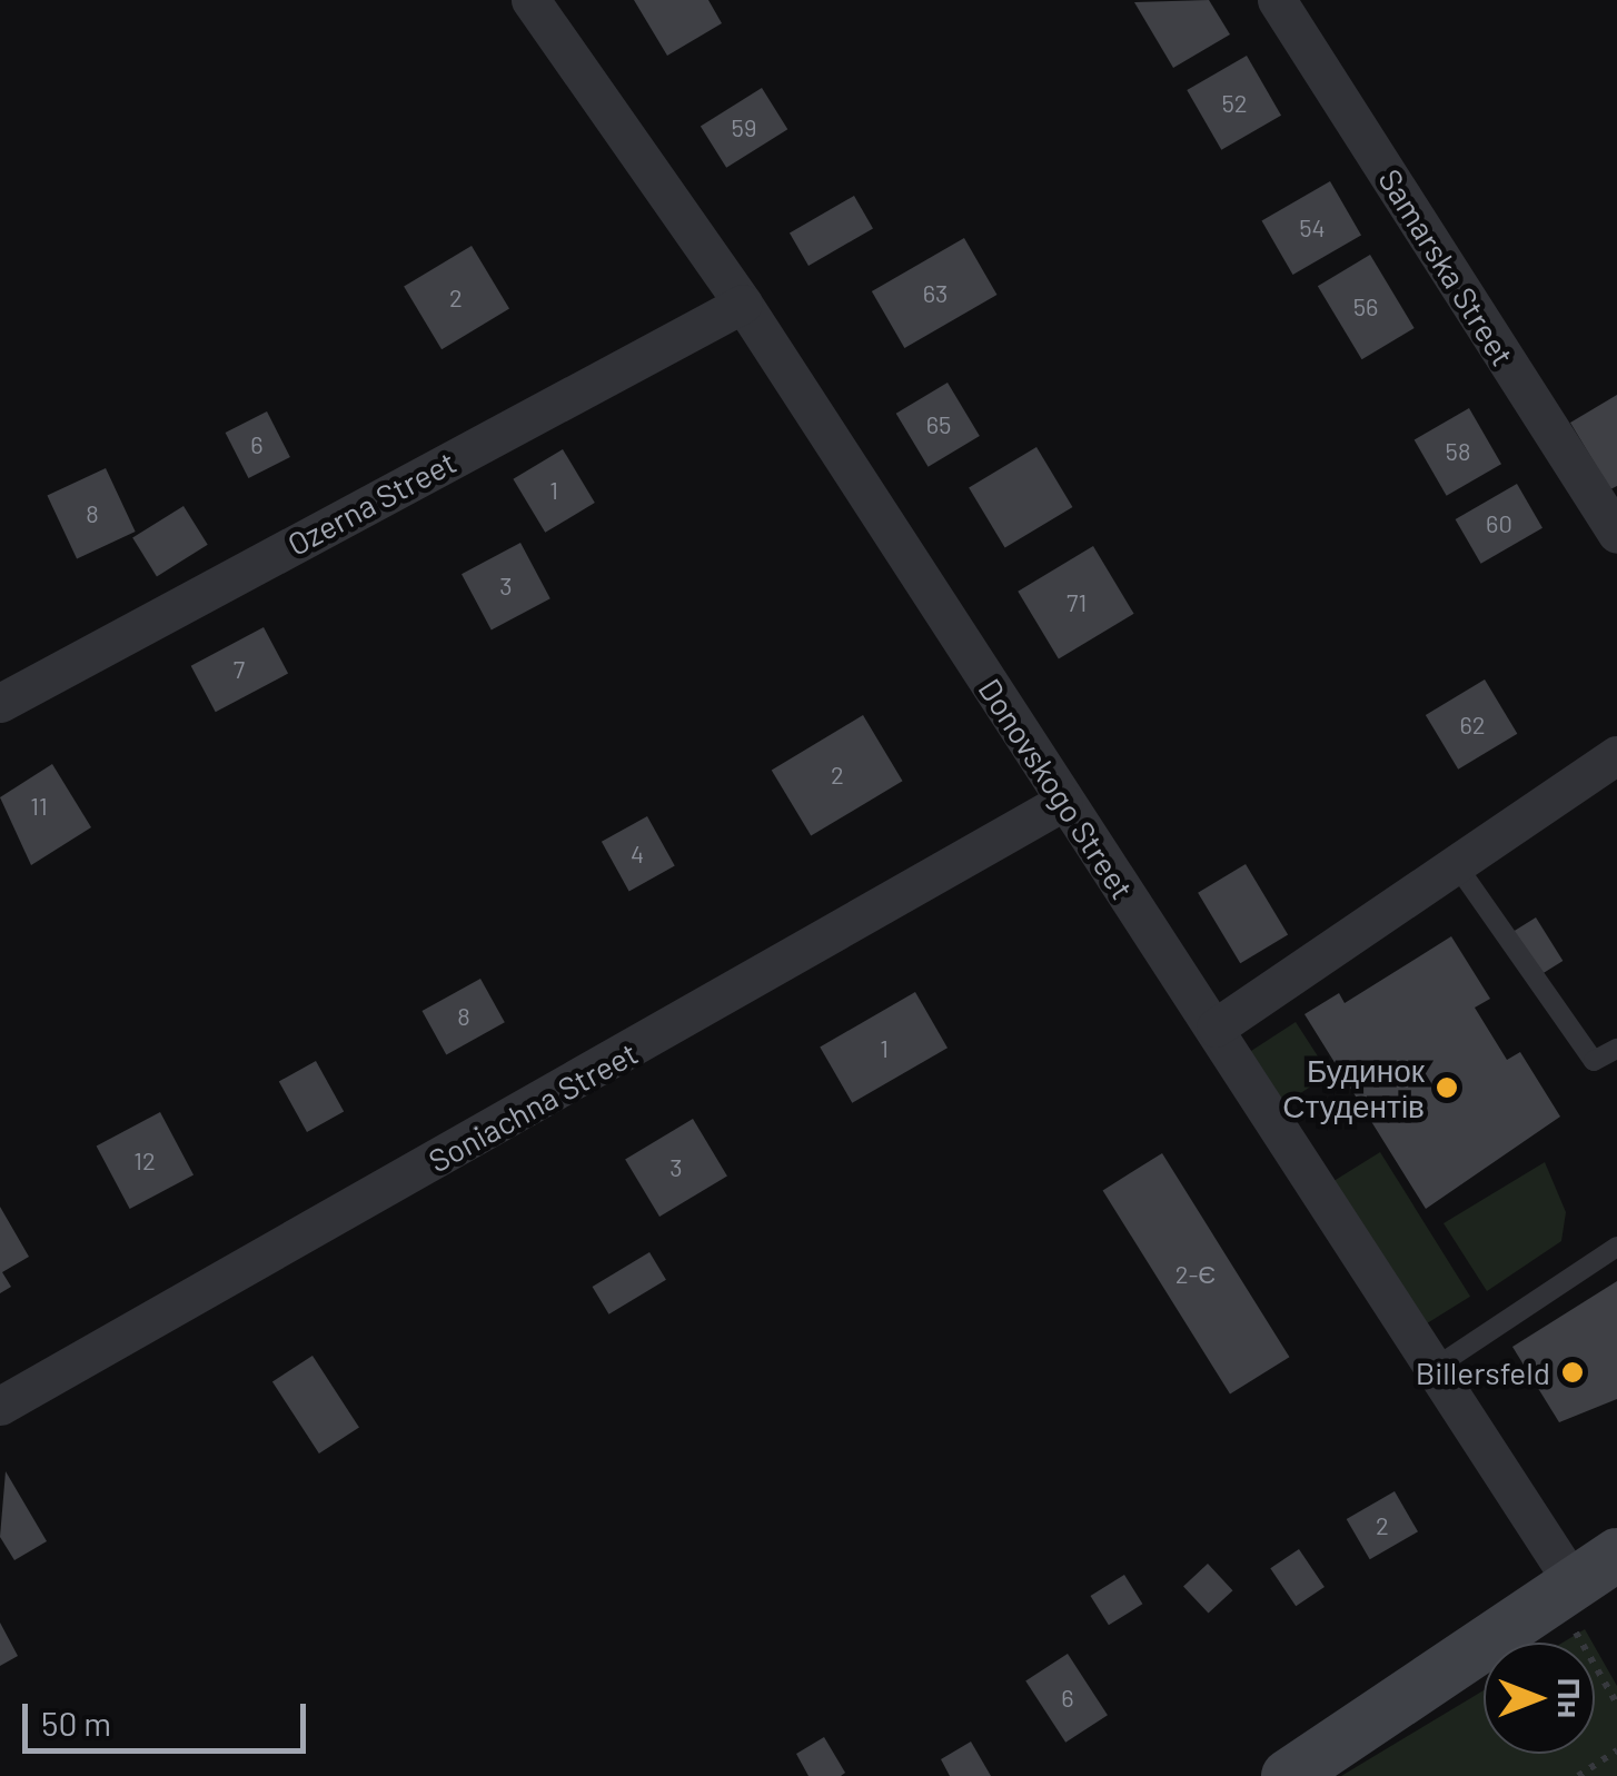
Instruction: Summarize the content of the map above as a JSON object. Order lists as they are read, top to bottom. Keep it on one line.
{"streets":{"street":["Samarska Street","Ozerna Street","Donovskogo Street","Soniachna Street"]},"crossings":[["Ozerna Street","Donovskogo Street"],["Donovskogo Street","Soniachna Street"]],"places":["Будинок Студентів","Billersfeld"],"house_numbers":["52","59","54","63","2","56","65","6","58","1","8","60","3","71","7","62","2","11","4","8","1","12","3","2-Є","2","6"],"scale_bar":"50 m","north":"right"}
